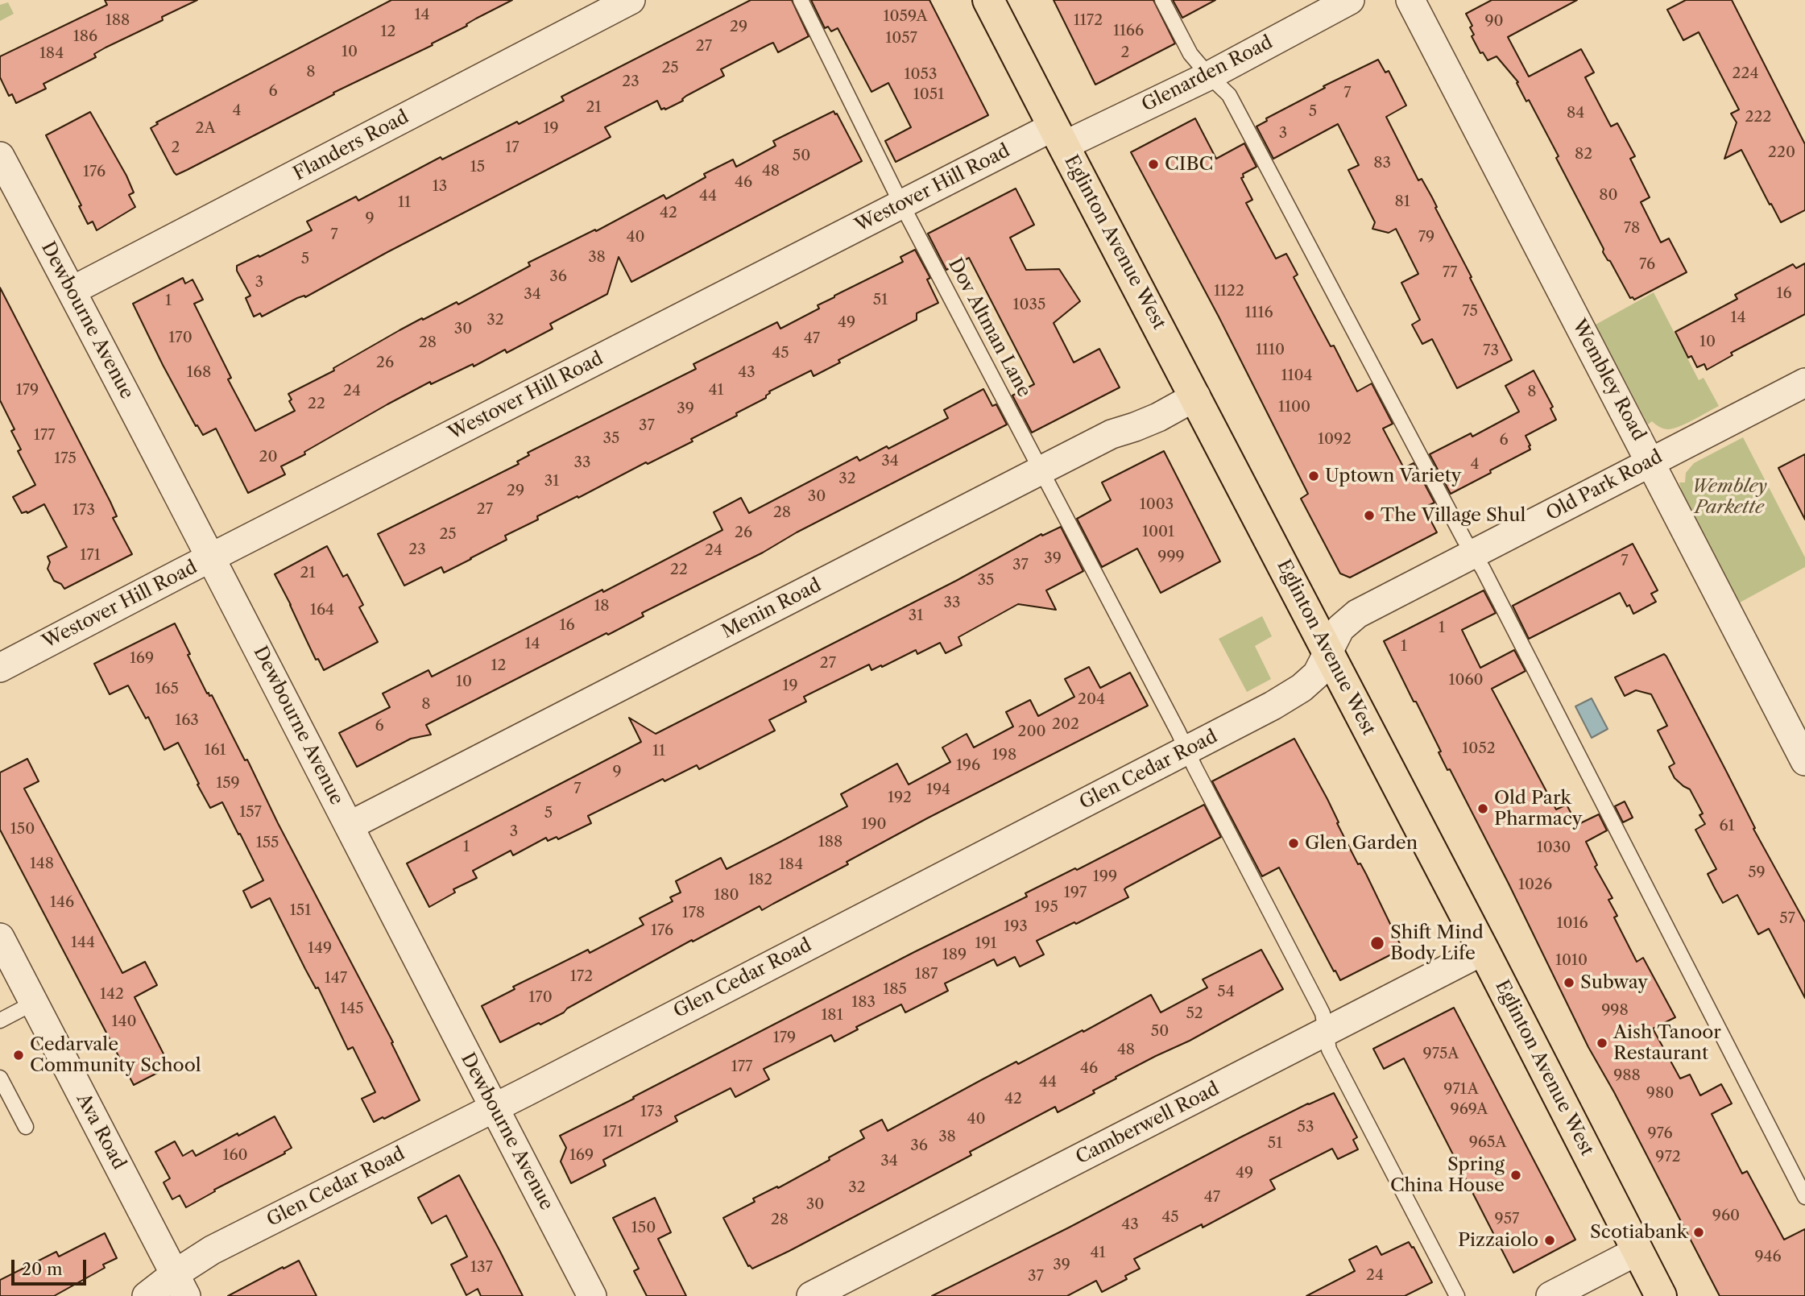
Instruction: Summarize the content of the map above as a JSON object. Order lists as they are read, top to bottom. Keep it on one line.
{"streets":{"main road":["Eglinton Avenue West"],"street":["Glenarden Road","Flanders Road","Westover Hill Road","Dewbourne Avenue","Wembley Road","Old Park Road","Menin Road","Glen Cedar Road","Camberwell Road","Ava Road"],"lane":["Dov Altman Lane"]},"crossings":[["Glenarden Road","Westover Hill Road"],["Glenarden Road","Eglinton Avenue West"],["Flanders Road","Dewbourne Avenue"],["Westover Hill Road","Eglinton Avenue West"],["Westover Hill Road","Dewbourne Avenue"],["Westover Hill Road","Dov Altman Lane"],["Eglinton Avenue West","Old Park Road"],["Eglinton Avenue West","Menin Road"],["Eglinton Avenue West","Glen Cedar Road"],["Eglinton Avenue West","Camberwell Road"],["Dewbourne Avenue","Menin Road"],["Dewbourne Avenue","Glen Cedar Road"],["Dov Altman Lane","Menin Road"],["Dov Altman Lane","Glen Cedar Road"],["Dov Altman Lane","Camberwell Road"],["Wembley Road","Old Park Road"],["Old Park Road","Glen Cedar Road"],["Glen Cedar Road","Ava Road"]],"parks":["Wembley Parkette"],"places":["CIBC","Uptown Variety","The Village Shul","Old Park Pharmacy","Glen Garden","Shift Mind Body Life","Subway","Aish Tanoor Restaurant","Cedarvale Community School","Spring China House","Scotiabank","Pizzaiolo"],"house_numbers":["14","1059A","188","1172","90","29","1166","12","186","1057","27","10","2","184","25","8","224","1053","23","6","7","1051","21","4","5","84","222","2A","19","3","2","17","220","82","50","83","15","48","176","46","13","80","44","81","11","42","9","78","7","40","79","38","5","76","77","36","3","1122","16","34","51","1","1035","75","1116","14","32","49","30","170","47","10","28","1110","73","45","26","168","43","1104","179","41","24","8","22","1100","39","37","177","35","1092","6","20","175","34","33","4","32","31","29","30","1003","27","173","28","1001","26","25","23","24","171","999","39","7","37","22","21","35","33","18","164","31","16","1","14","1","169","27","12","1060","10","19","165","204","8","163","202","6","200","1052","161","11","198","196","9","159","7","194","192","157","5","190","61","150","3","188","155","1","1030","148","184","59","199","182","1026","197","180","146","195","151","178","57","1016","193","176","144","191","149","189","1010","187","172","147","185","54","142","170","183","145","998","52","181","140","50","179","48","975A","177","46","988","44","971A","980","42","969A","173","40","53","171","976","38","965A","51","36","160","169","972","34","49","32","47","30","960","45","957","28","43","150","41","946","39","137","24","37"],"scale_bar":"20 m"}
